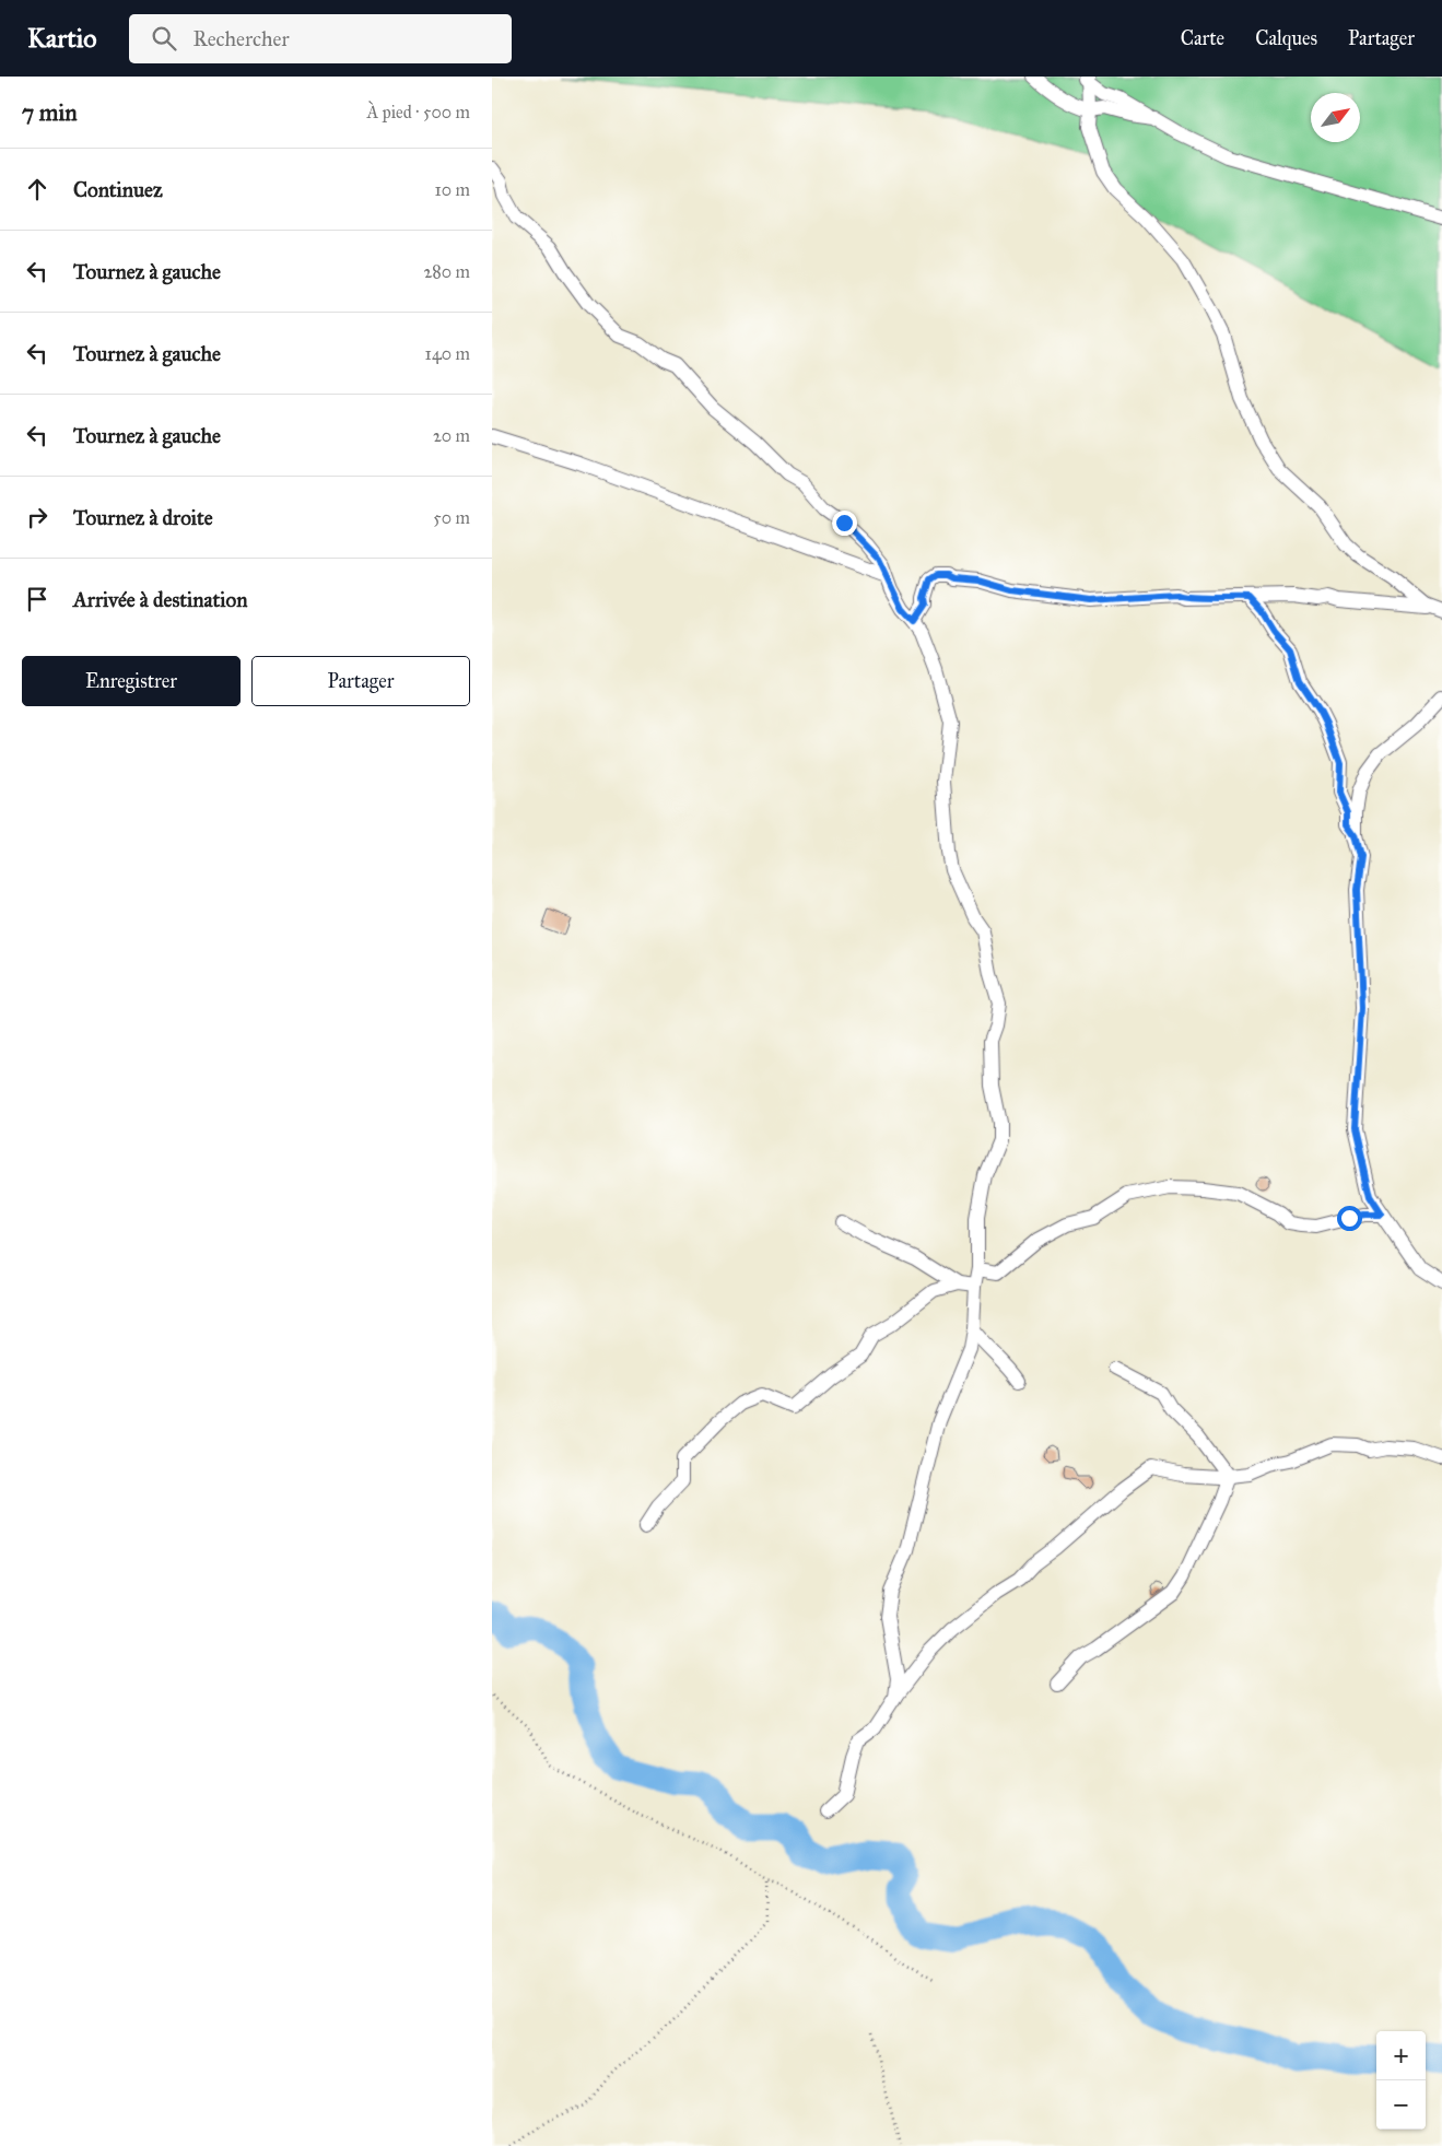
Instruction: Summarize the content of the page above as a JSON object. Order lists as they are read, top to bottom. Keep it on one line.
{"north":"top right","page":{"header":"Kartio","search":"Rechercher","nav":["Carte","Calques","Partager"],"heading":["7 min","À pied · 500 m"],"list":[["Continuez","10 m"],["Tournez à gauche","280 m"],["Tournez à gauche","140 m"],["Tournez à gauche","20 m"],["Tournez à droite","50 m"],"Arrivée à destination"],"buttons":["Enregistrer","Partager"],"map_buttons":["+","−"]}}
